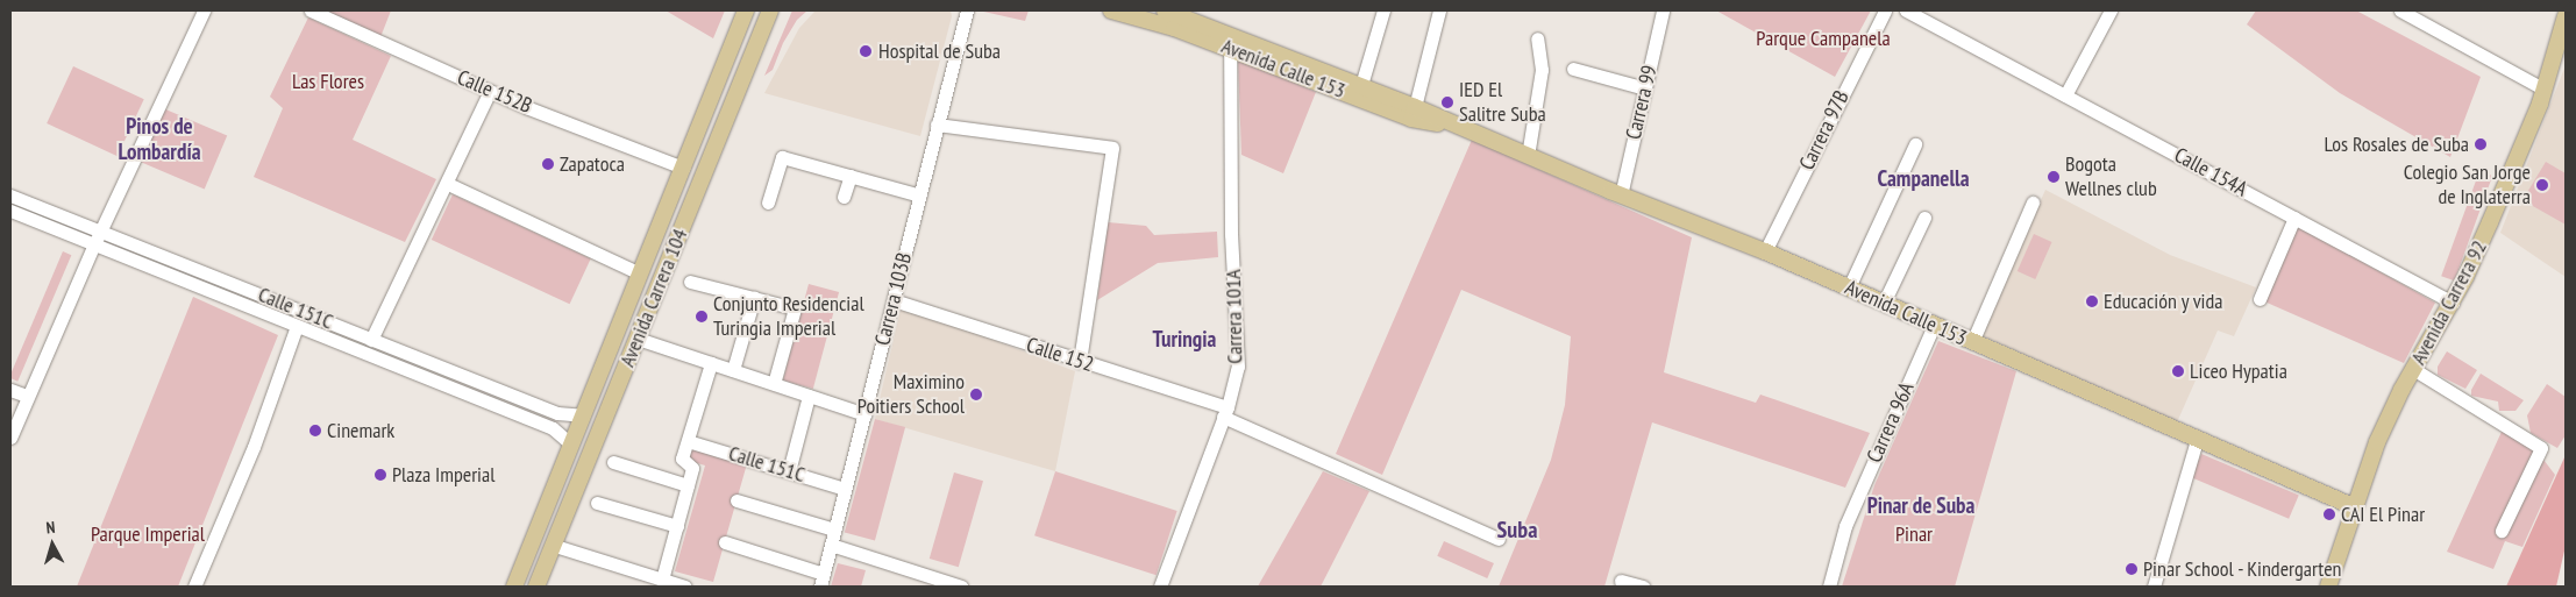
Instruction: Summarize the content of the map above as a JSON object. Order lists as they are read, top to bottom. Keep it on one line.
{"streets":{"main road":["Avenida Calle 153","Avenida Carrera 104","Avenida Carrera 92"],"street":["Calle 152B","Carrera 99","Carrera 97B","Calle 154A","Carrera 103B","Calle 151C","Carrera 101A","Calle 152","Carrera 96A"]},"crossings":[["Avenida Calle 153","Carrera 99"],["Avenida Calle 153","Carrera 97B"],["Avenida Calle 153","Avenida Carrera 92"],["Avenida Calle 153","Carrera 101A"],["Avenida Calle 153","Carrera 96A"],["Calle 152B","Avenida Carrera 104"],["Calle 154A","Avenida Carrera 92"],["Avenida Carrera 104","Calle 151C"],["Carrera 103B","Calle 151C"],["Carrera 103B","Calle 152"],["Carrera 101A","Calle 152"]],"districts":["Pinos de Lombardía","Campanella","Turingia","Pinar de Suba","Suba"],"parks":["Parque Campanela","Las Flores","Parque Imperial","Pinar"],"places":["Hospital de Suba","IED El Salitre Suba","Los Rosales de Suba","Zapatoca","Bogota Wellnes club","Colegio San Jorge de Inglaterra","Educación y vida","Conjunto Residencial Turingia Imperial","Liceo Hypatia","Maximino Poitiers School","Cinemark","Plaza Imperial","CAI El Pinar","Pinar School - Kindergarten"],"north":"top"}
